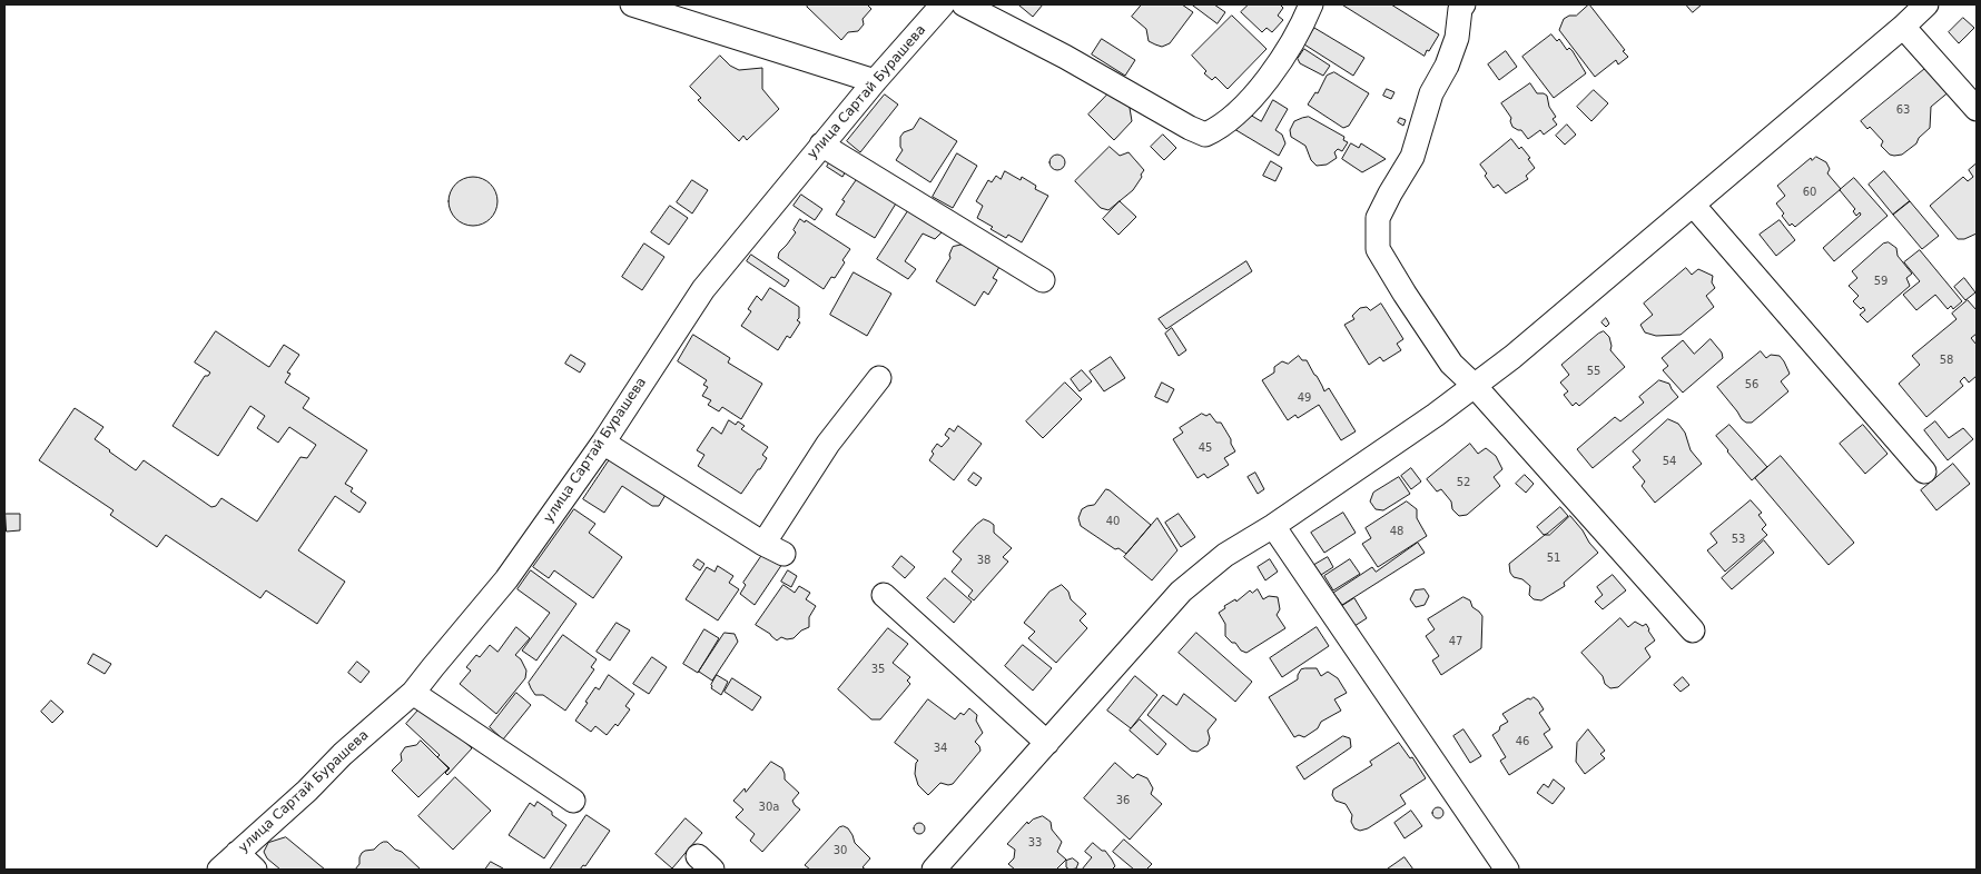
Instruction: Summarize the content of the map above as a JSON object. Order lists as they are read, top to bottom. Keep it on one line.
{"streets":{"street":["улица Сартай Бурашева"]},"house_numbers":["63","60","59","58","55","56","49","45","54","52","40","48","53","51","38","47","35","46","34","36","30а","33","30"]}
